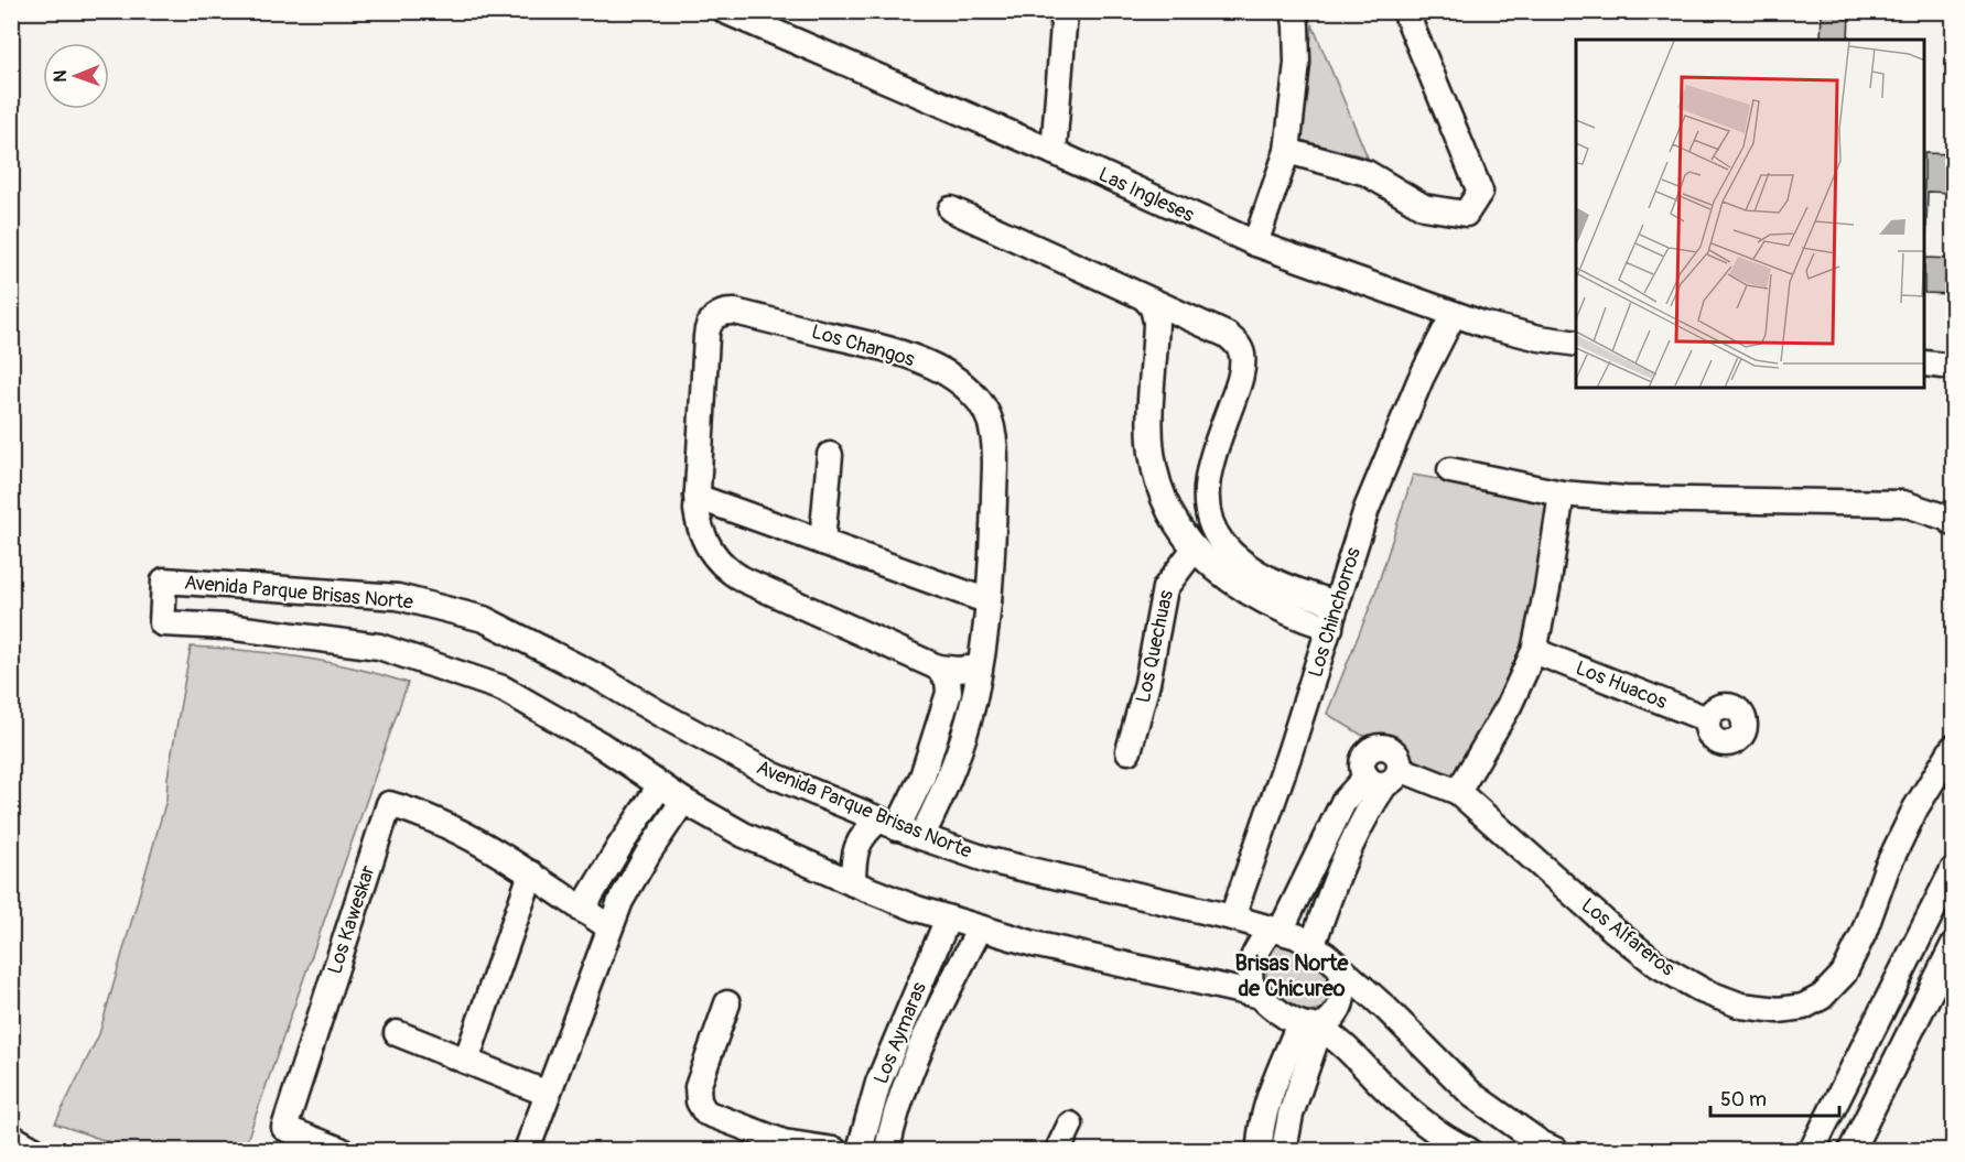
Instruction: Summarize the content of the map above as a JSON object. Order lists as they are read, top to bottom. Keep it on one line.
{"streets":{"street":["Las Ingleses","Los Changos","Avenida Parque Brisas Norte","Los Chinchorros","Los Quechuas","Los Huacos","Los Kaweskar","Los Alfareros","Los Aymaras"]},"crossings":[["Las Ingleses","Los Chinchorros"],["Los Changos","Avenida Parque Brisas Norte"],["Avenida Parque Brisas Norte","Los Chinchorros"],["Avenida Parque Brisas Norte","Los Aymaras"]],"districts":["Brisas Norte de Chicureo"],"scale_bar":"50 m","north":"left"}
